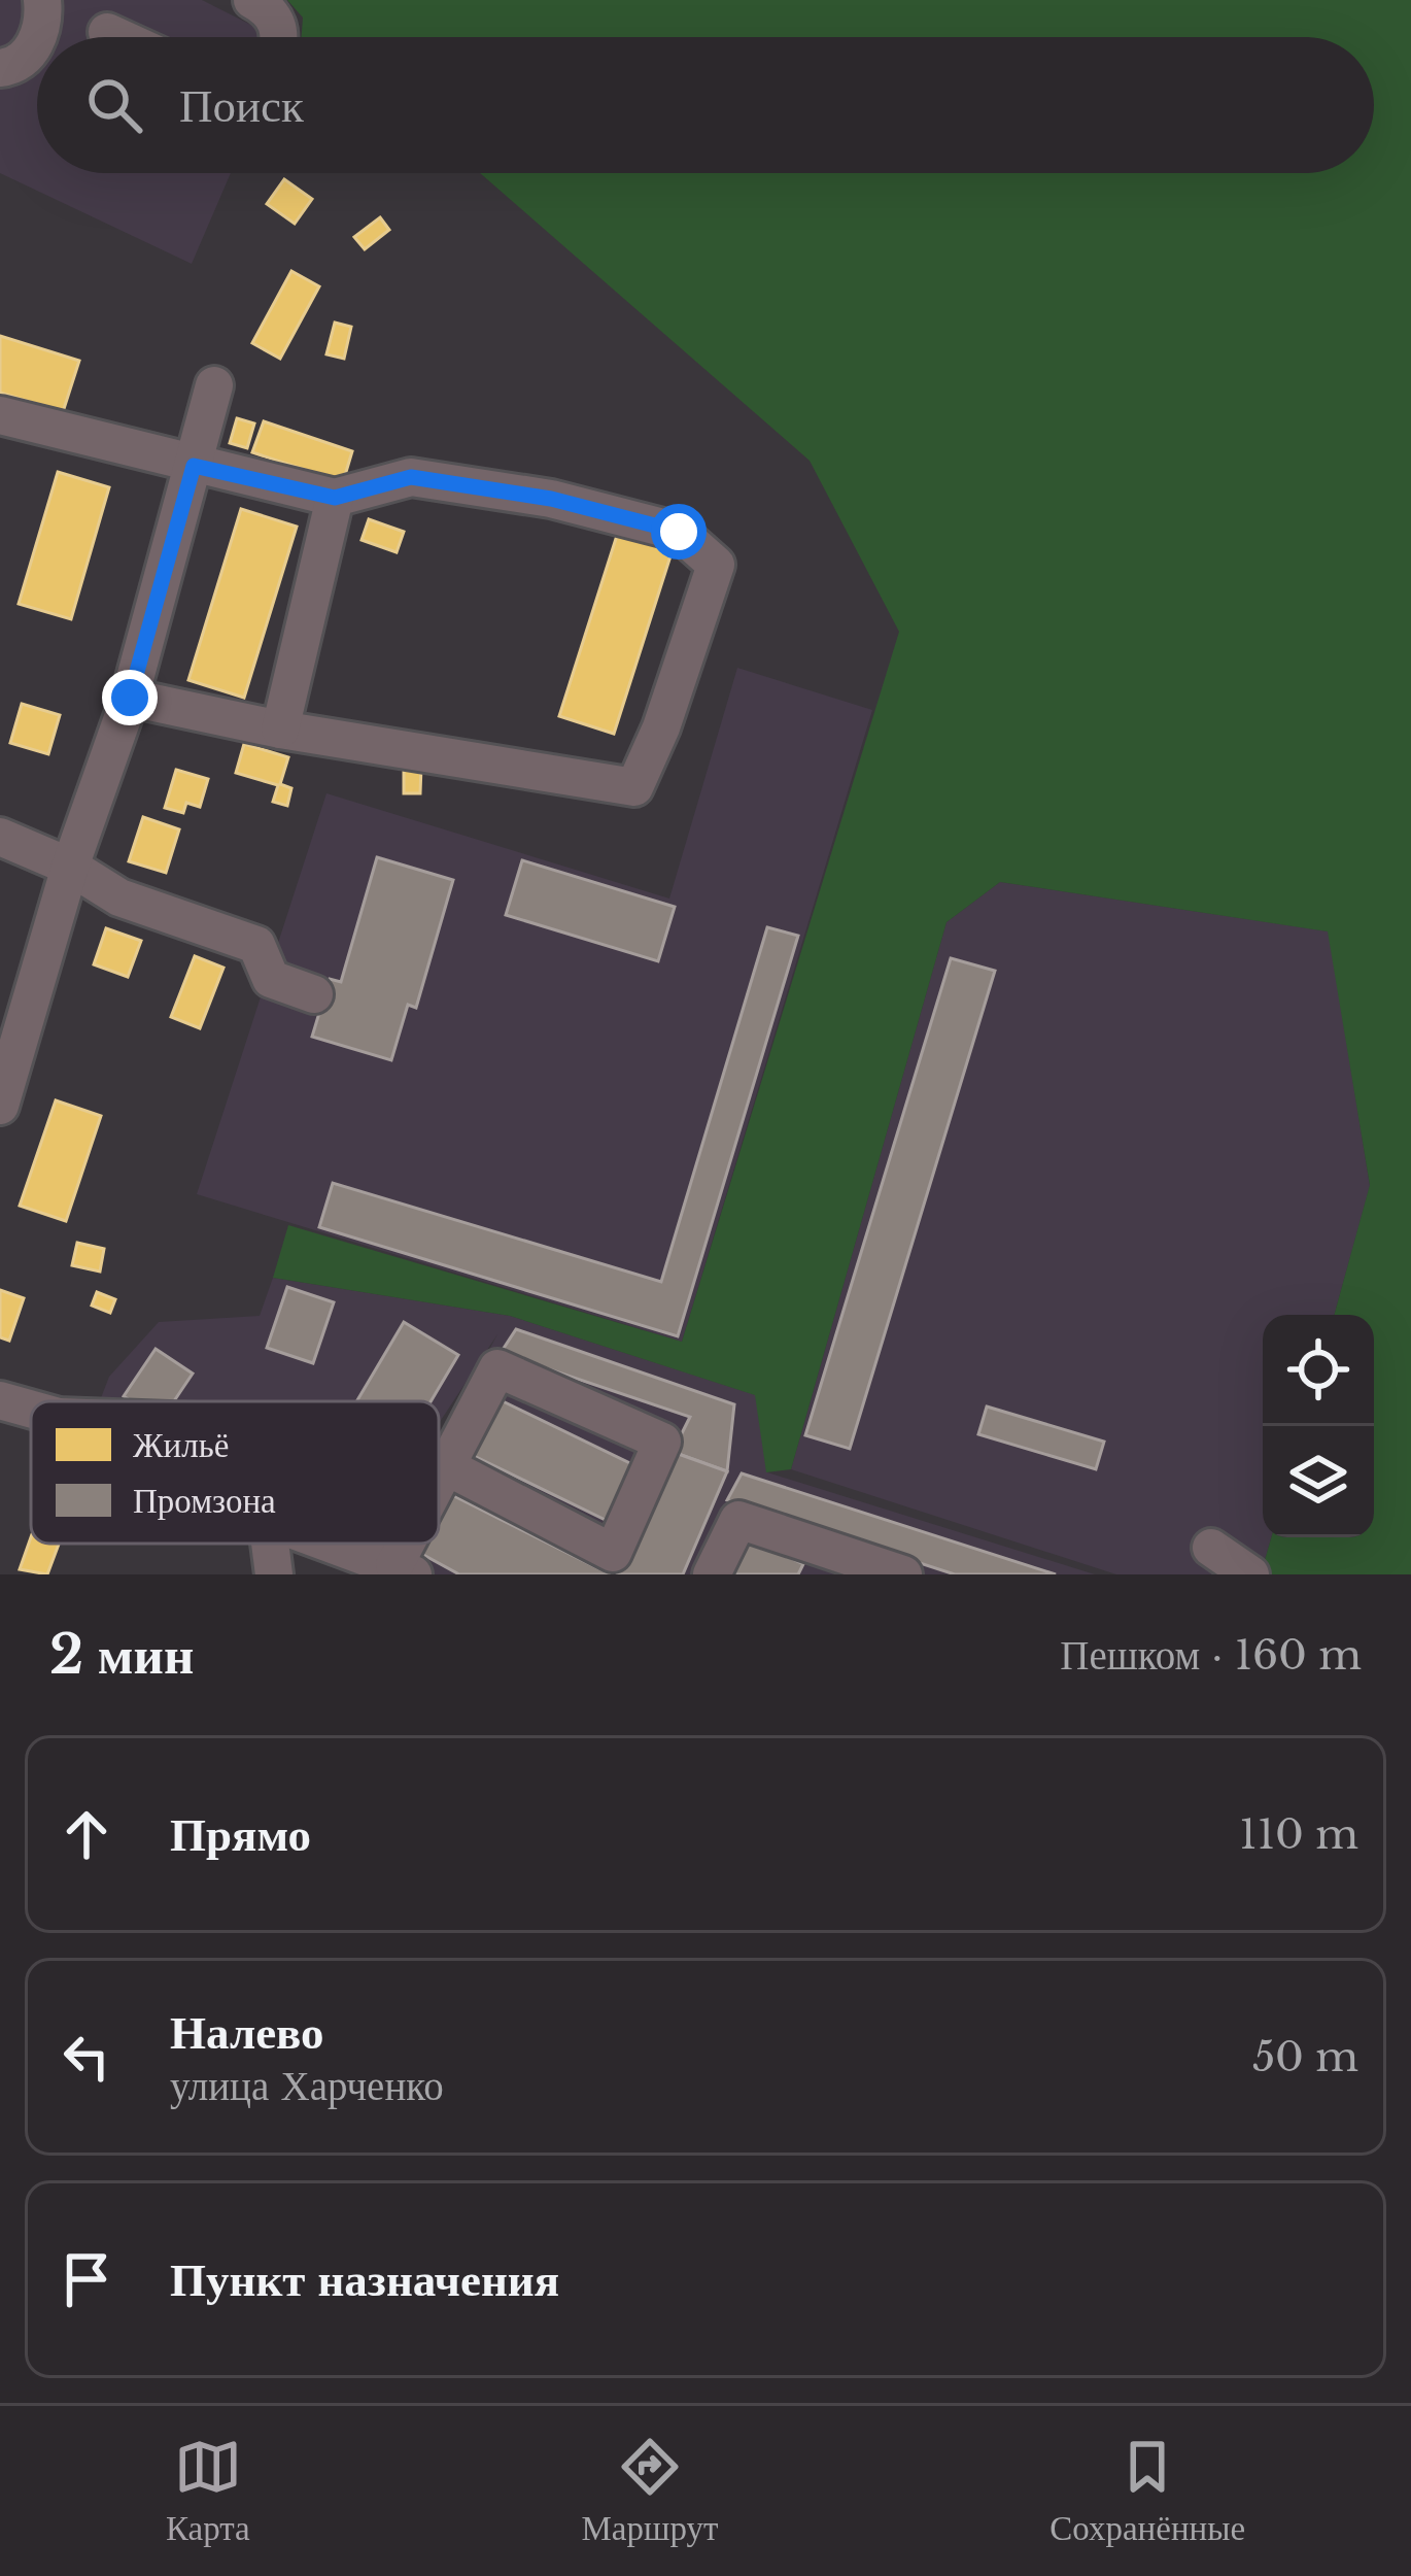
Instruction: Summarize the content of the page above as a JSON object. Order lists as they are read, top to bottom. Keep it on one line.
{"legend":["Жильё","Промзона"],"page":{"search":"Поиск","heading":["2 мин","Пешком · 160 m"],"list":[["Прямо","110 m"],["Налево","улица Харченко","50 m"],"Пункт назначения"],"nav":["Карта","Маршрут","Сохранённые"]}}
